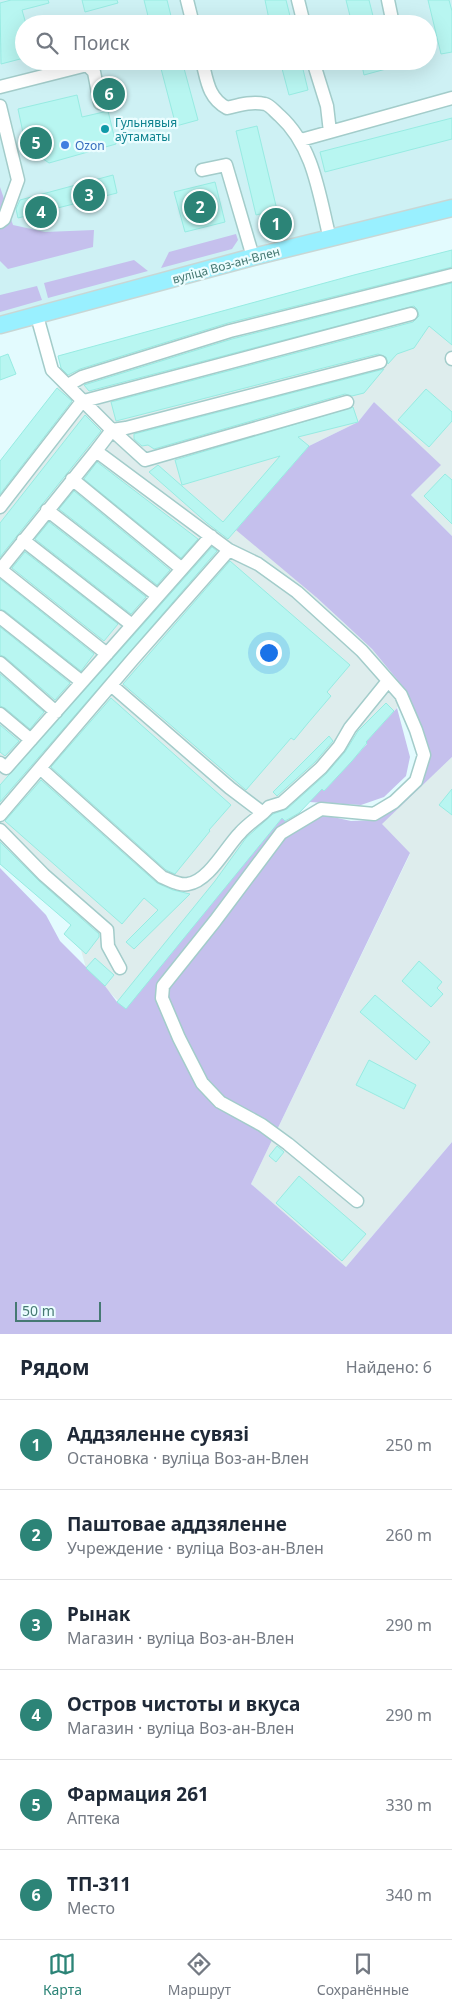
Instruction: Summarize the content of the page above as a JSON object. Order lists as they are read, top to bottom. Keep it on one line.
{"streets":{"main road":["вуліца Воз-ан-Влен"]},"places":["Гульнявыя аўтаматы","Ozon"],"scale_bar":"50 m","page":{"search":"Поиск","pins":["6","5","3","2","4","1"],"scale":"50 m","heading":["Рядом","Найдено: 6"],"list":[{"mark":"1","name":"Аддзяленне сувязі","note":"Остановка · вуліца Воз-ан-Влен","value":"250 m"},{"mark":"2","name":"Паштовае аддзяленне","note":"Учреждение · вуліца Воз-ан-Влен","value":"260 m"},{"mark":"3","name":"Рынак","note":"Магазин · вуліца Воз-ан-Влен","value":"290 m"},{"mark":"4","name":"Остров чистоты и вкуса","note":"Магазин · вуліца Воз-ан-Влен","value":"290 m"},{"mark":"5","name":"Фармация 261","note":"Аптека","value":"330 m"},{"mark":"6","name":"ТП-311","note":"Место","value":"340 m"}],"nav":["Карта","Маршрут","Сохранённые"]}}
